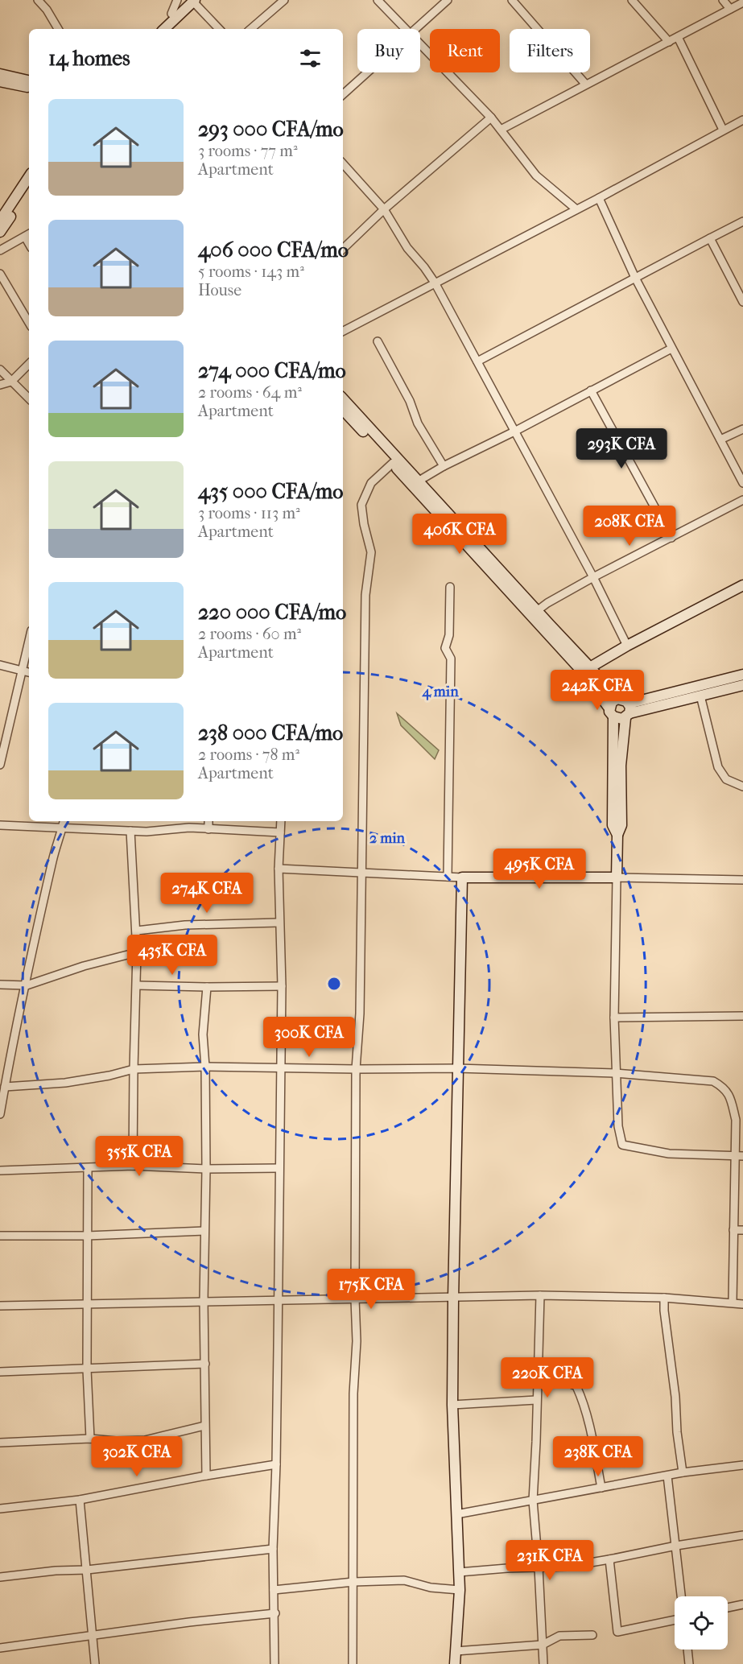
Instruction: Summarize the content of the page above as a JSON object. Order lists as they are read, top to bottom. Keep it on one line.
{"page":{"chip":["Buy","Rent","Filters"],"heading":"14 homes","list":[{"name":"293 000 CFA/mo","note":"3 rooms · 77 m² · Apartment"},{"name":"406 000 CFA/mo","note":"5 rooms · 143 m² · House"},{"name":"274 000 CFA/mo","note":"2 rooms · 64 m² · Apartment"},{"name":"435 000 CFA/mo","note":"3 rooms · 113 m² · Apartment"},{"name":"220 000 CFA/mo","note":"2 rooms · 60 m² · Apartment"},{"name":"238 000 CFA/mo","note":"2 rooms · 78 m² · Apartment"}],"price":["293K CFA","208K CFA","406K CFA","242K CFA","495K CFA","274K CFA","435K CFA","300K CFA","355K CFA","175K CFA","220K CFA","302K CFA","238K CFA","231K CFA"]},"rings":["4 min","2 min"]}
